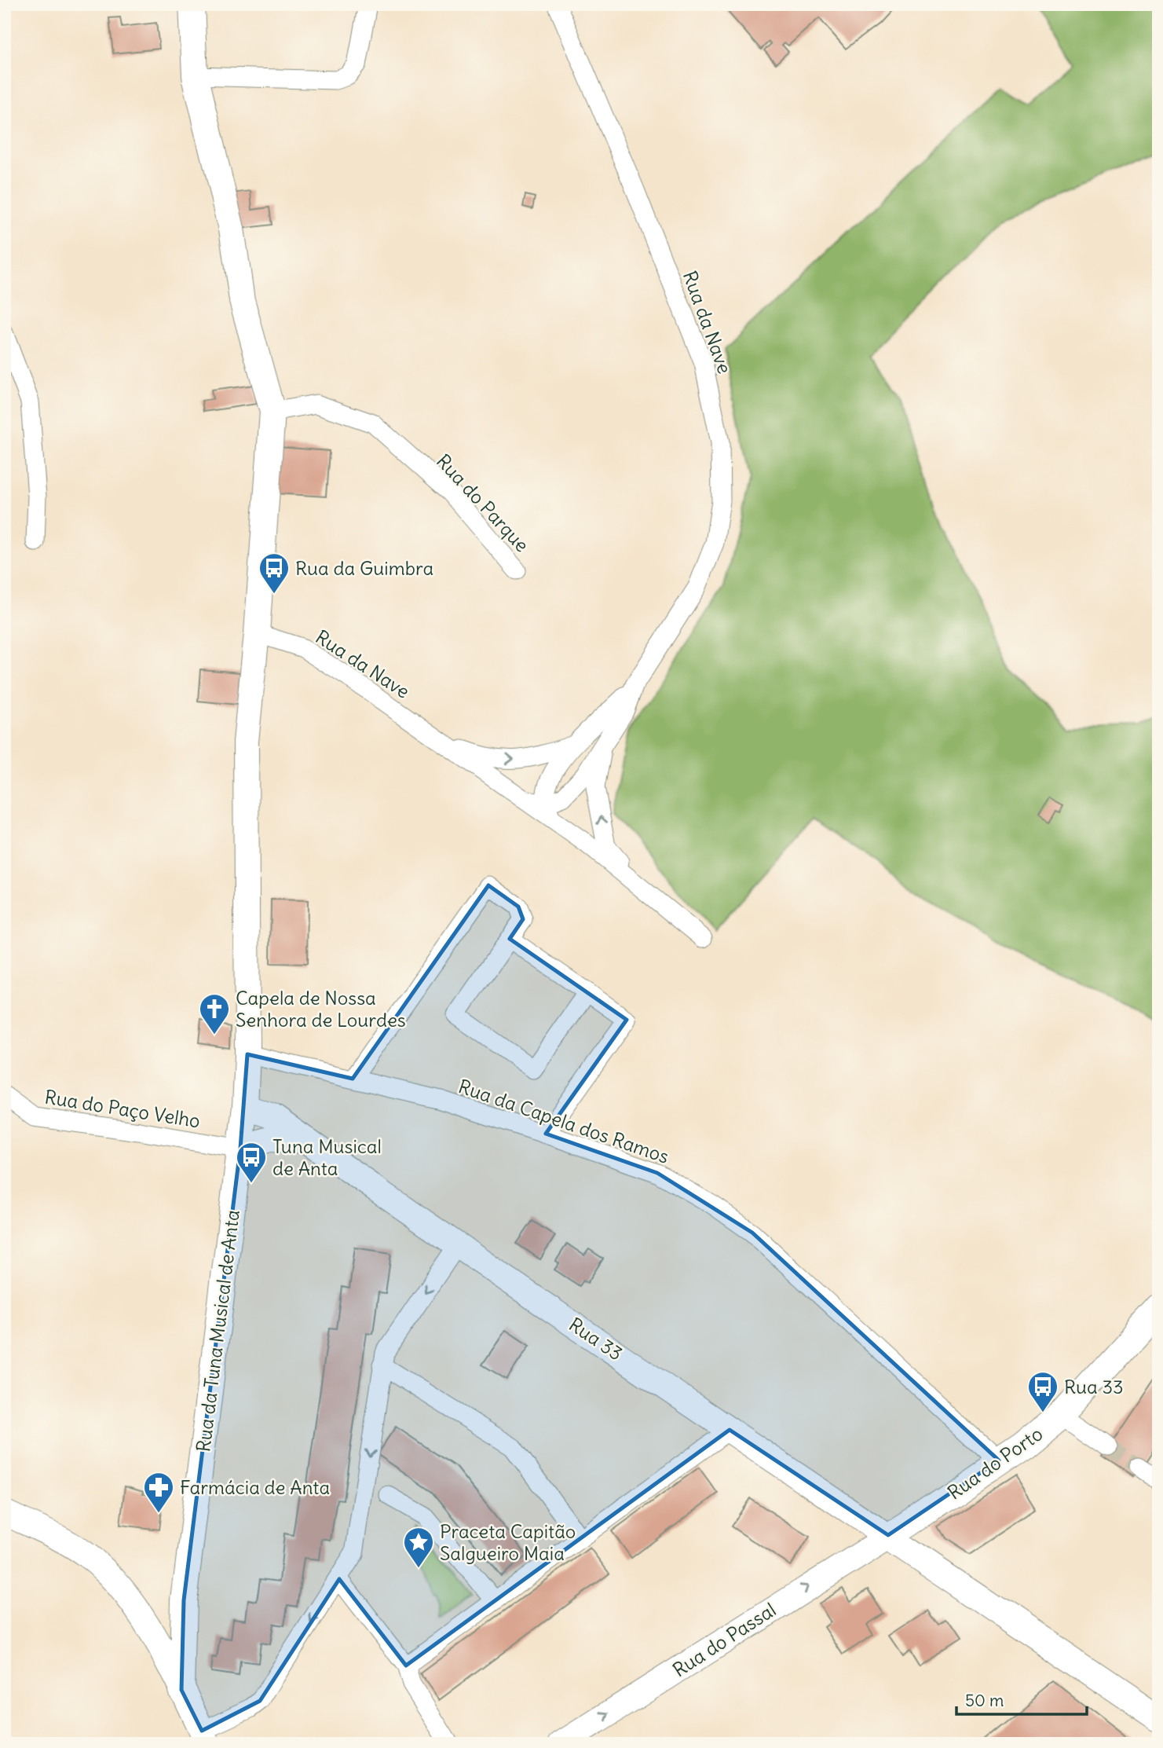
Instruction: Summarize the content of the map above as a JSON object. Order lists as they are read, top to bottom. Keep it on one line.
{"streets":{"street":["Rua da Nave","Rua do Parque","Rua do Paço Velho","Rua da Capela dos Ramos","Rua da Tuna Musical de Anta","Rua 33","Rua do Porto","Rua do Passal"]},"crossings":[["Rua do Paço Velho","Rua da Tuna Musical de Anta"],["Rua da Capela dos Ramos","Rua da Tuna Musical de Anta"],["Rua da Capela dos Ramos","Rua do Porto"],["Rua da Tuna Musical de Anta","Rua 33"],["Rua 33","Rua do Porto"],["Rua 33","Rua do Passal"],["Rua do Porto","Rua do Passal"]],"places":{"bus stop":["Rua da Guimbra","Tuna Musical de Anta","Rua 33"],"church":["Capela de Nossa Senhora de Lourdes"],"pharmacy":["Farmácia de Anta"],"place":["Praceta Capitão Salgueiro Maia"]},"scale_bar":"50 m"}
